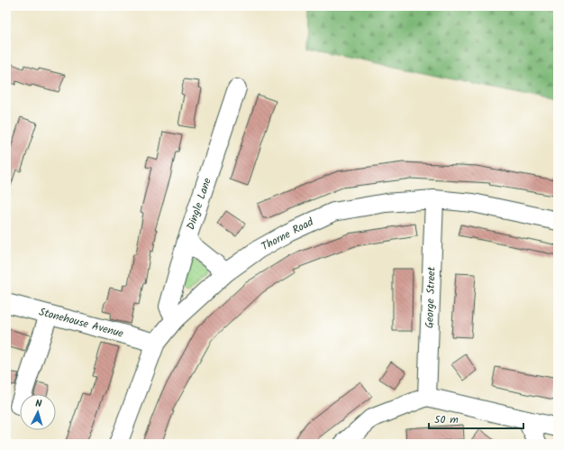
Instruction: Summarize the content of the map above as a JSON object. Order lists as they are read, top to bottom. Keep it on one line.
{"streets":{"street":["Dingle Lane","Thorne Road","George Street","Stonehouse Avenue"]},"crossings":[["Dingle Lane","Thorne Road"],["Thorne Road","George Street"],["Thorne Road","Stonehouse Avenue"]],"scale_bar":"50 m","north":"top"}
